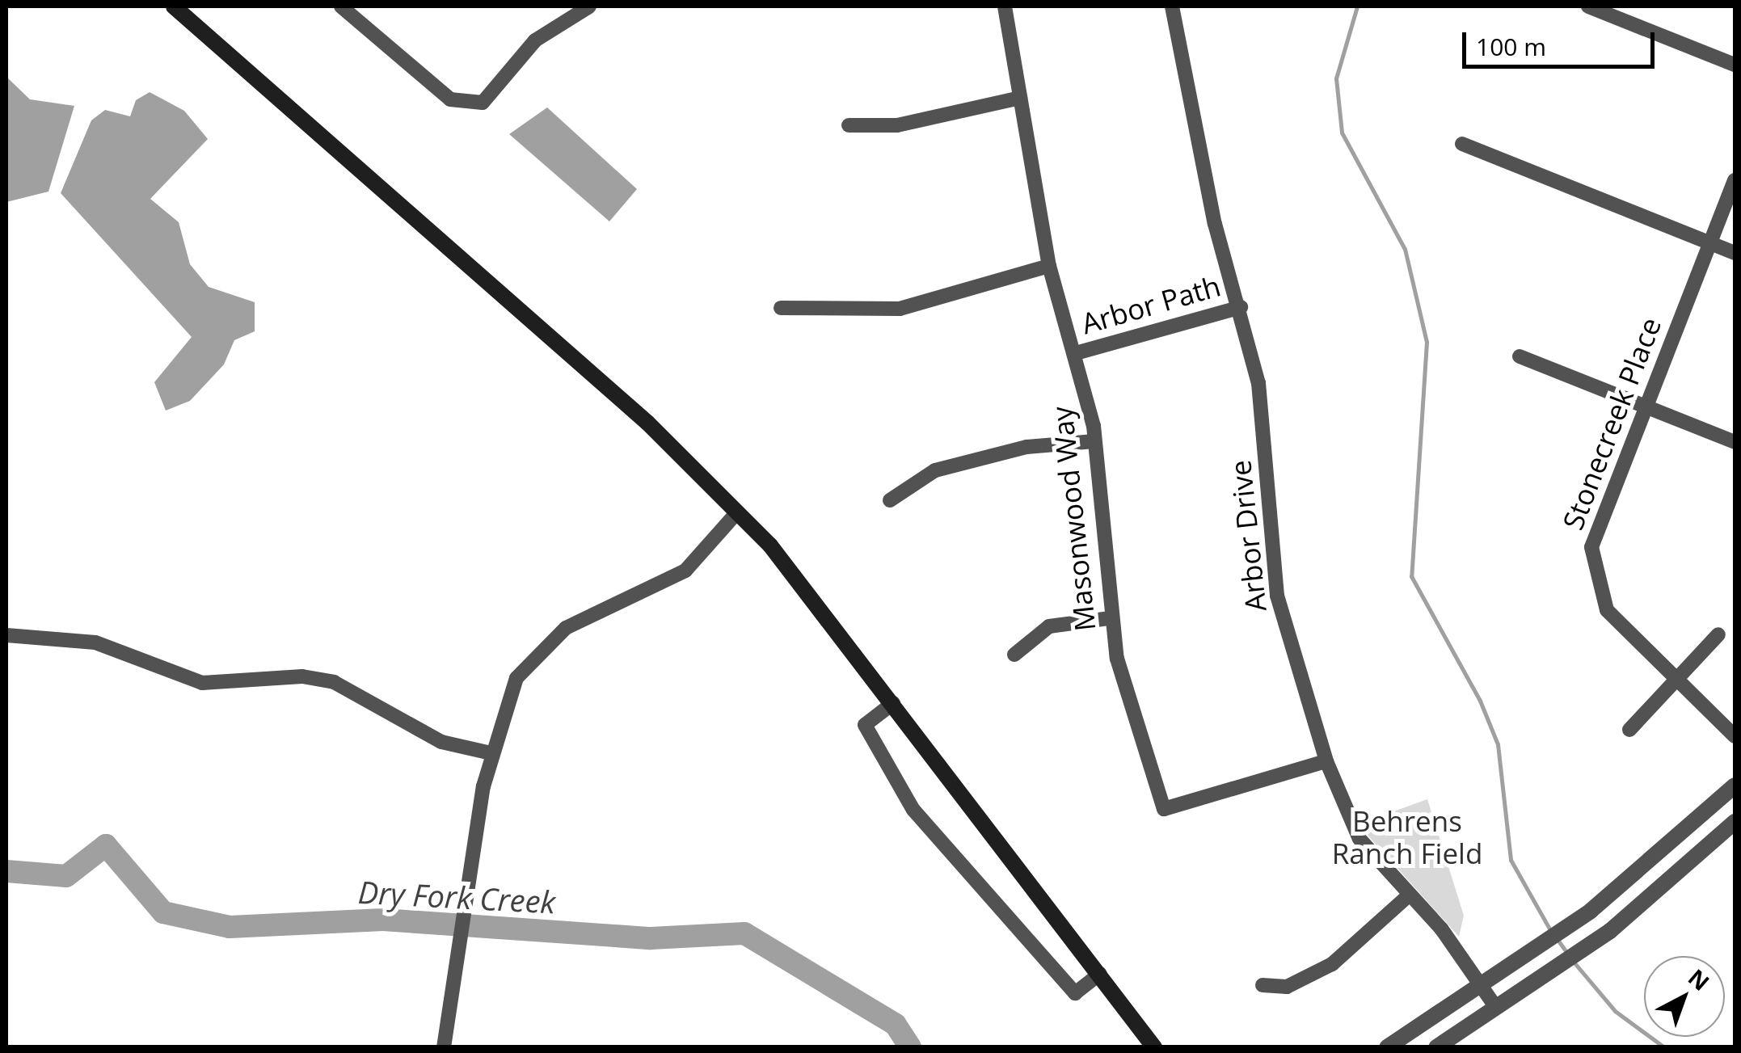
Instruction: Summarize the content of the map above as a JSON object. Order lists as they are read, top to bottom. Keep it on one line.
{"streets":{"street":["Arbor Path","Stonecreek Place","Masonwood Way","Arbor Drive"]},"crossings":[["Arbor Path","Masonwood Way"],["Arbor Path","Arbor Drive"],["Masonwood Way","Arbor Drive"]],"water":["Dry Fork Creek"],"parks":["Behrens Ranch Field"],"scale_bar":"100 m","north":"top right"}
